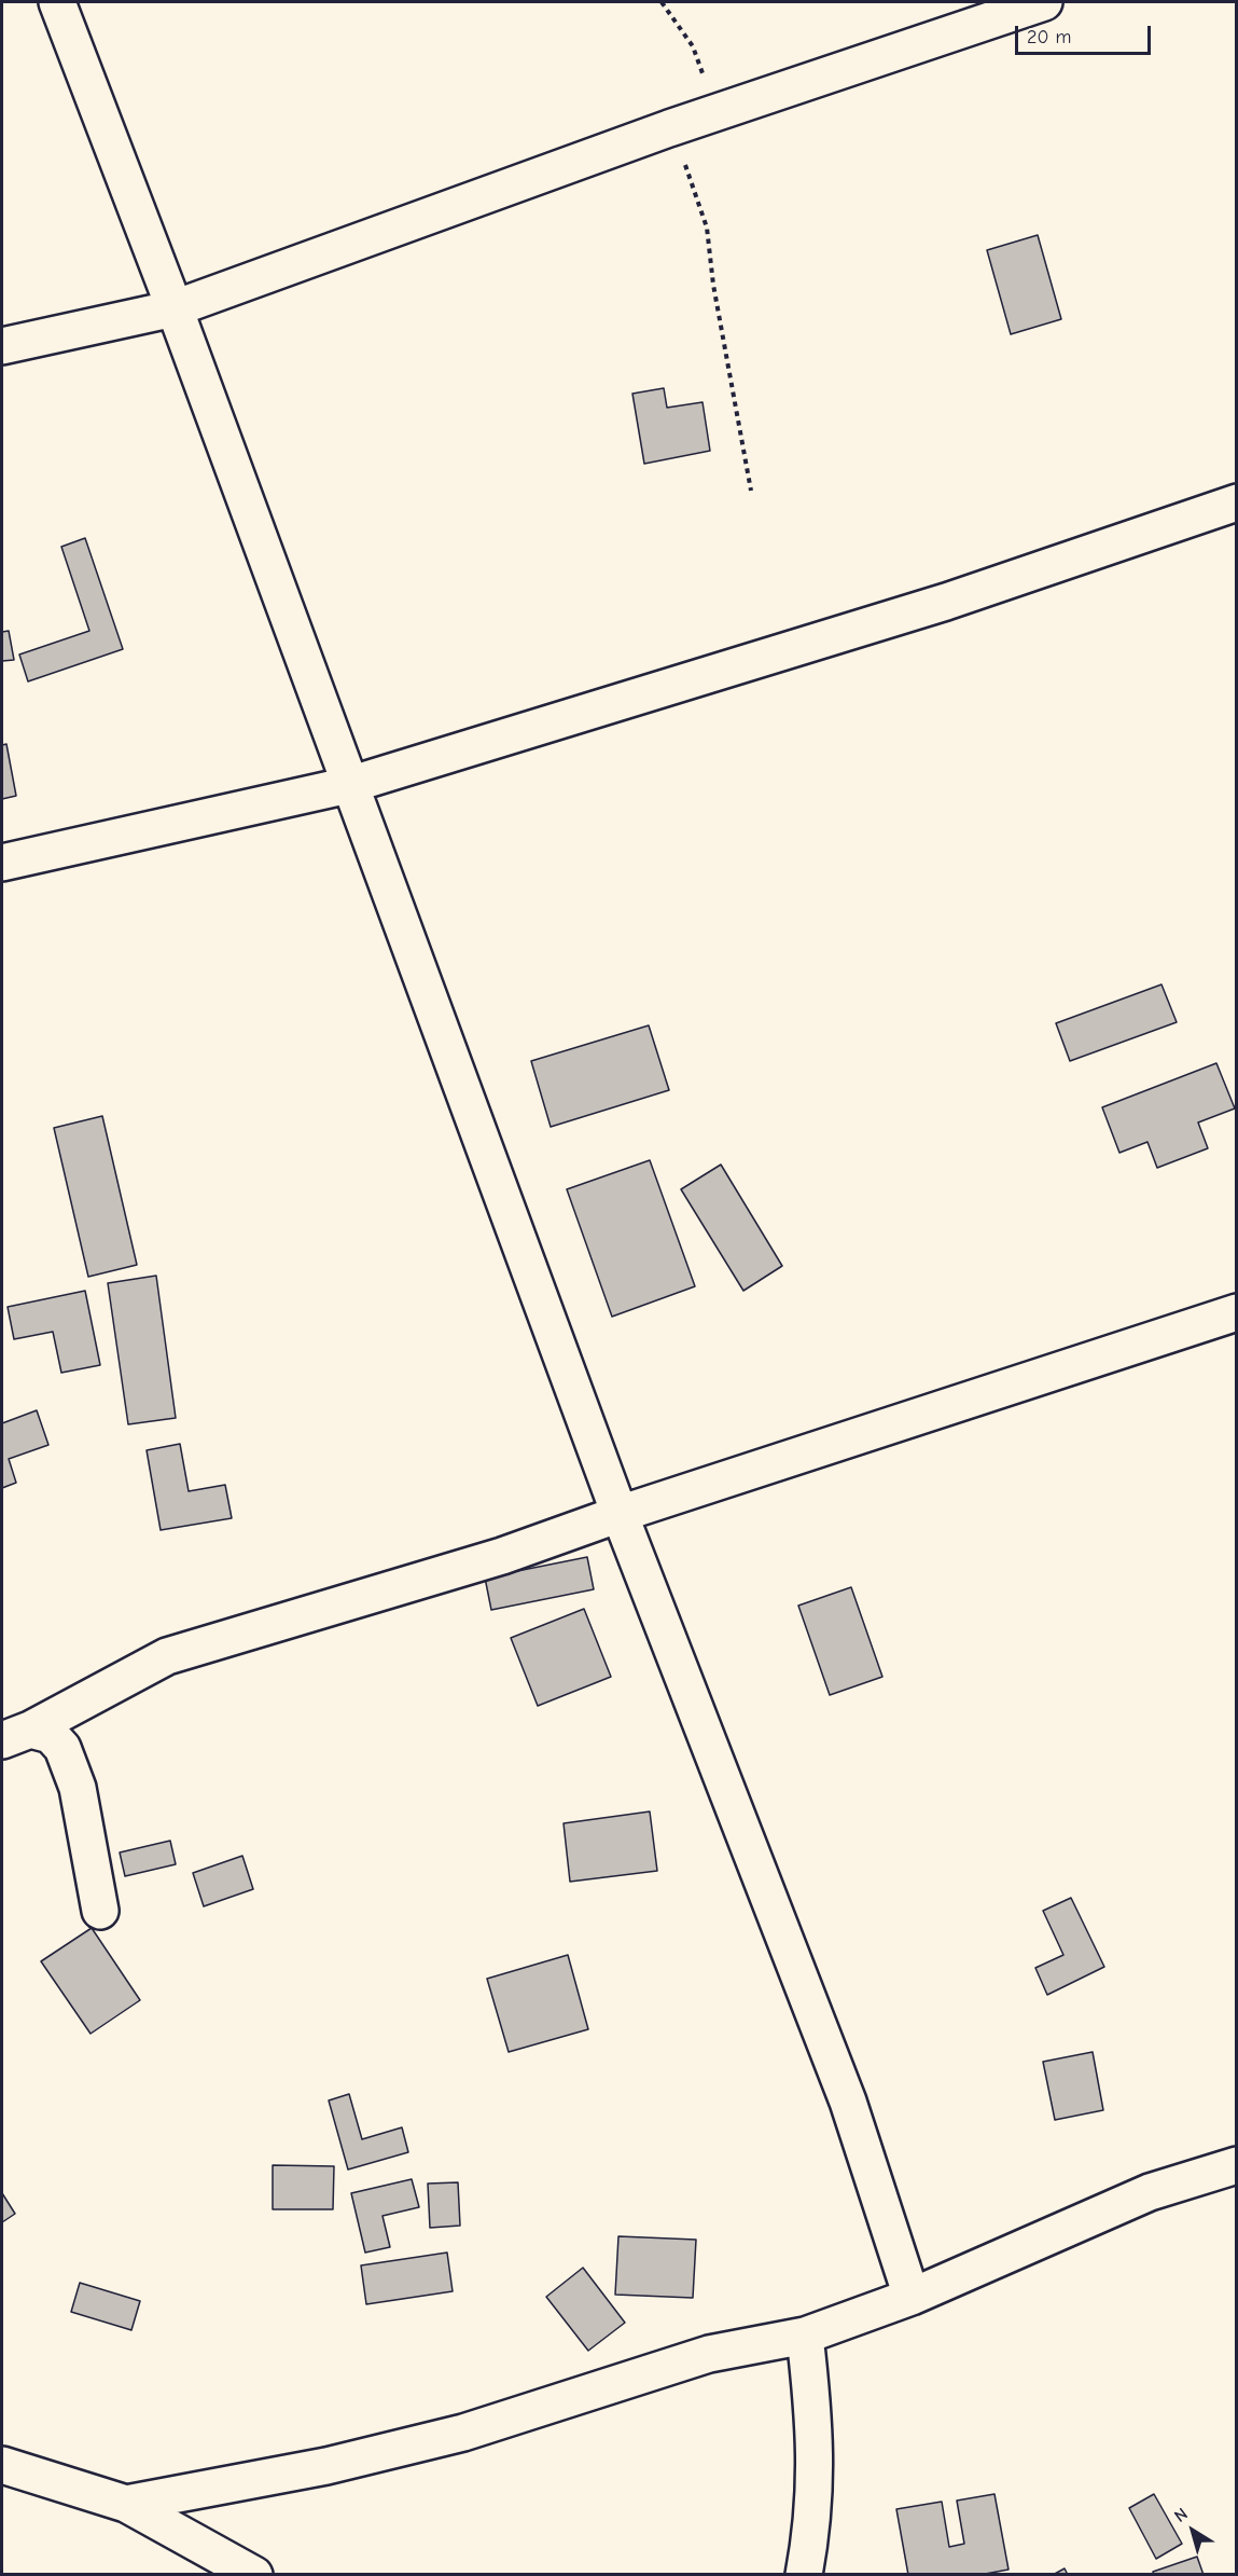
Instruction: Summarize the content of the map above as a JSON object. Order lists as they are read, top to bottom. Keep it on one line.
{"scale_bar":"20 m","north":"top left"}
